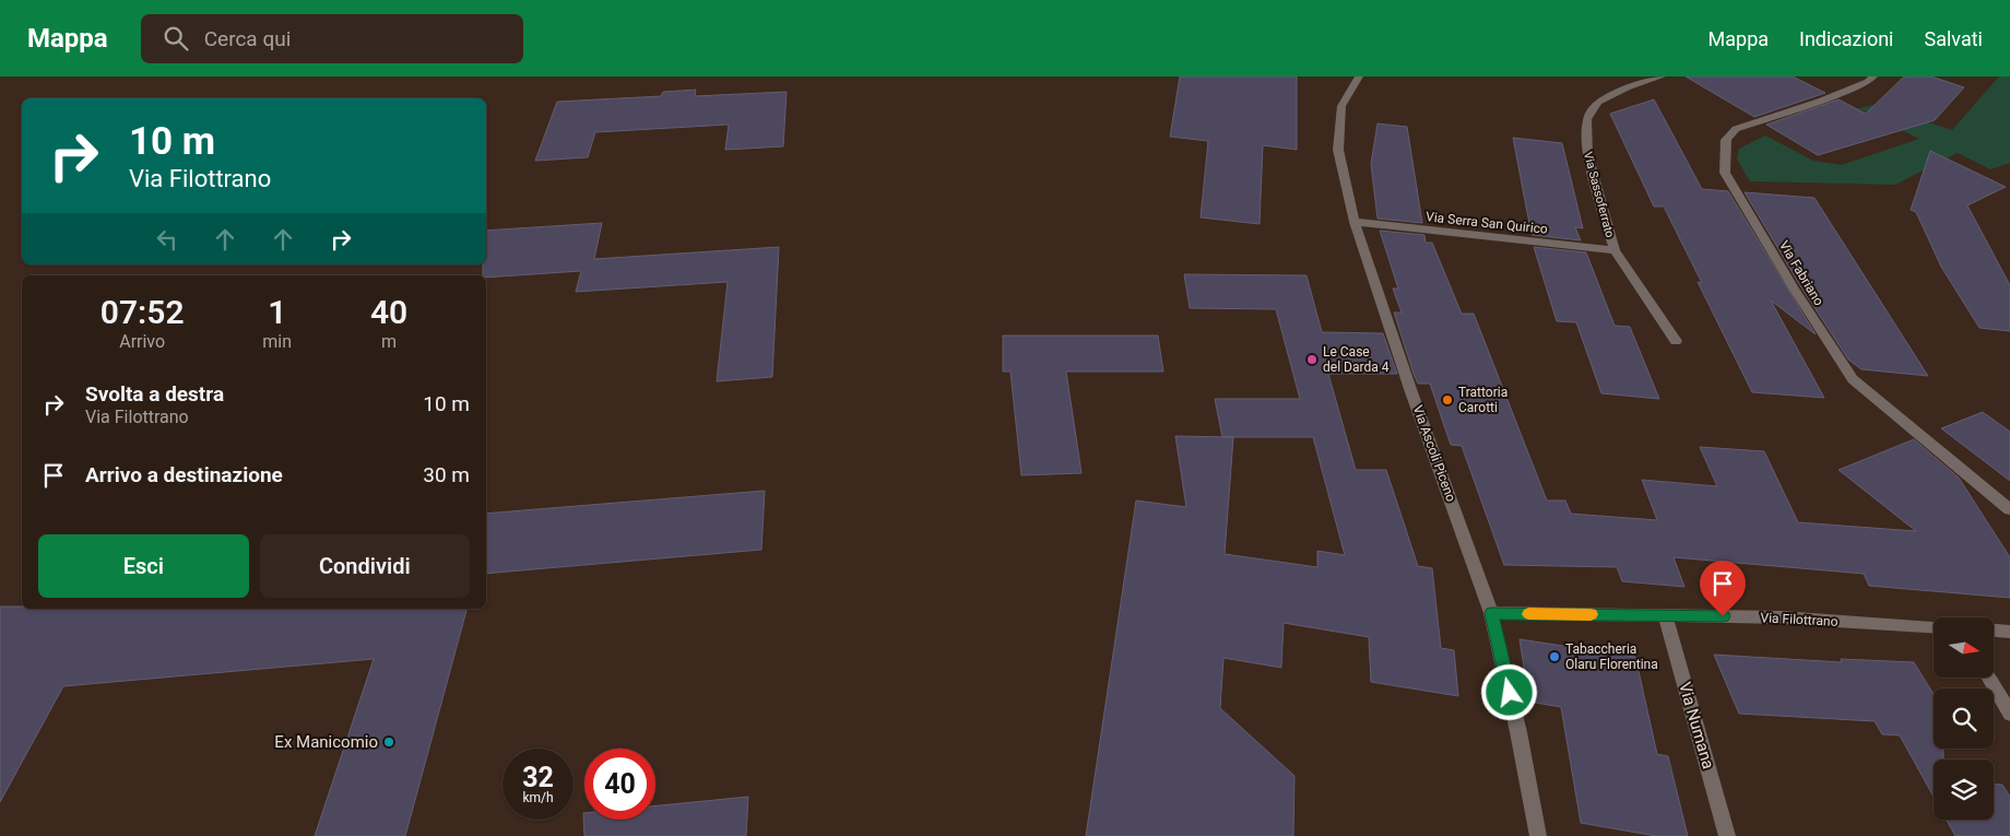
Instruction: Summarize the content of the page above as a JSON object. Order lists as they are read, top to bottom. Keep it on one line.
{"streets":{"street":["Via Sassoferrato","Via Serra San Quirico","Via Fabriano","Via Ascoli Piceno","Via Filottrano","Via Numana"]},"crossings":[["Via Sassoferrato","Via Serra San Quirico"],["Via Serra San Quirico","Via Ascoli Piceno"],["Via Ascoli Piceno","Via Filottrano"],["Via Filottrano","Via Numana"]],"places":["Le Case del Darda 4","Trattoria Carotti","Tabaccheria Olaru Florentina","Ex Manicomio"],"north":"right","page":{"header":"Mappa","search":"Cerca qui","nav":["Mappa","Indicazioni","Salvati"],"turn":["10 m","Via Filottrano"],"eta":["07:52","Arrivo","1","min","40","m"],"list":[{"name":"Svolta a destra","note":"Via Filottrano","value":"10 m"},{"name":"Arrivo a destinazione","value":"30 m"}],"buttons":["Esci","Condividi"],"speed":"32 km/h","limit":"40"}}
